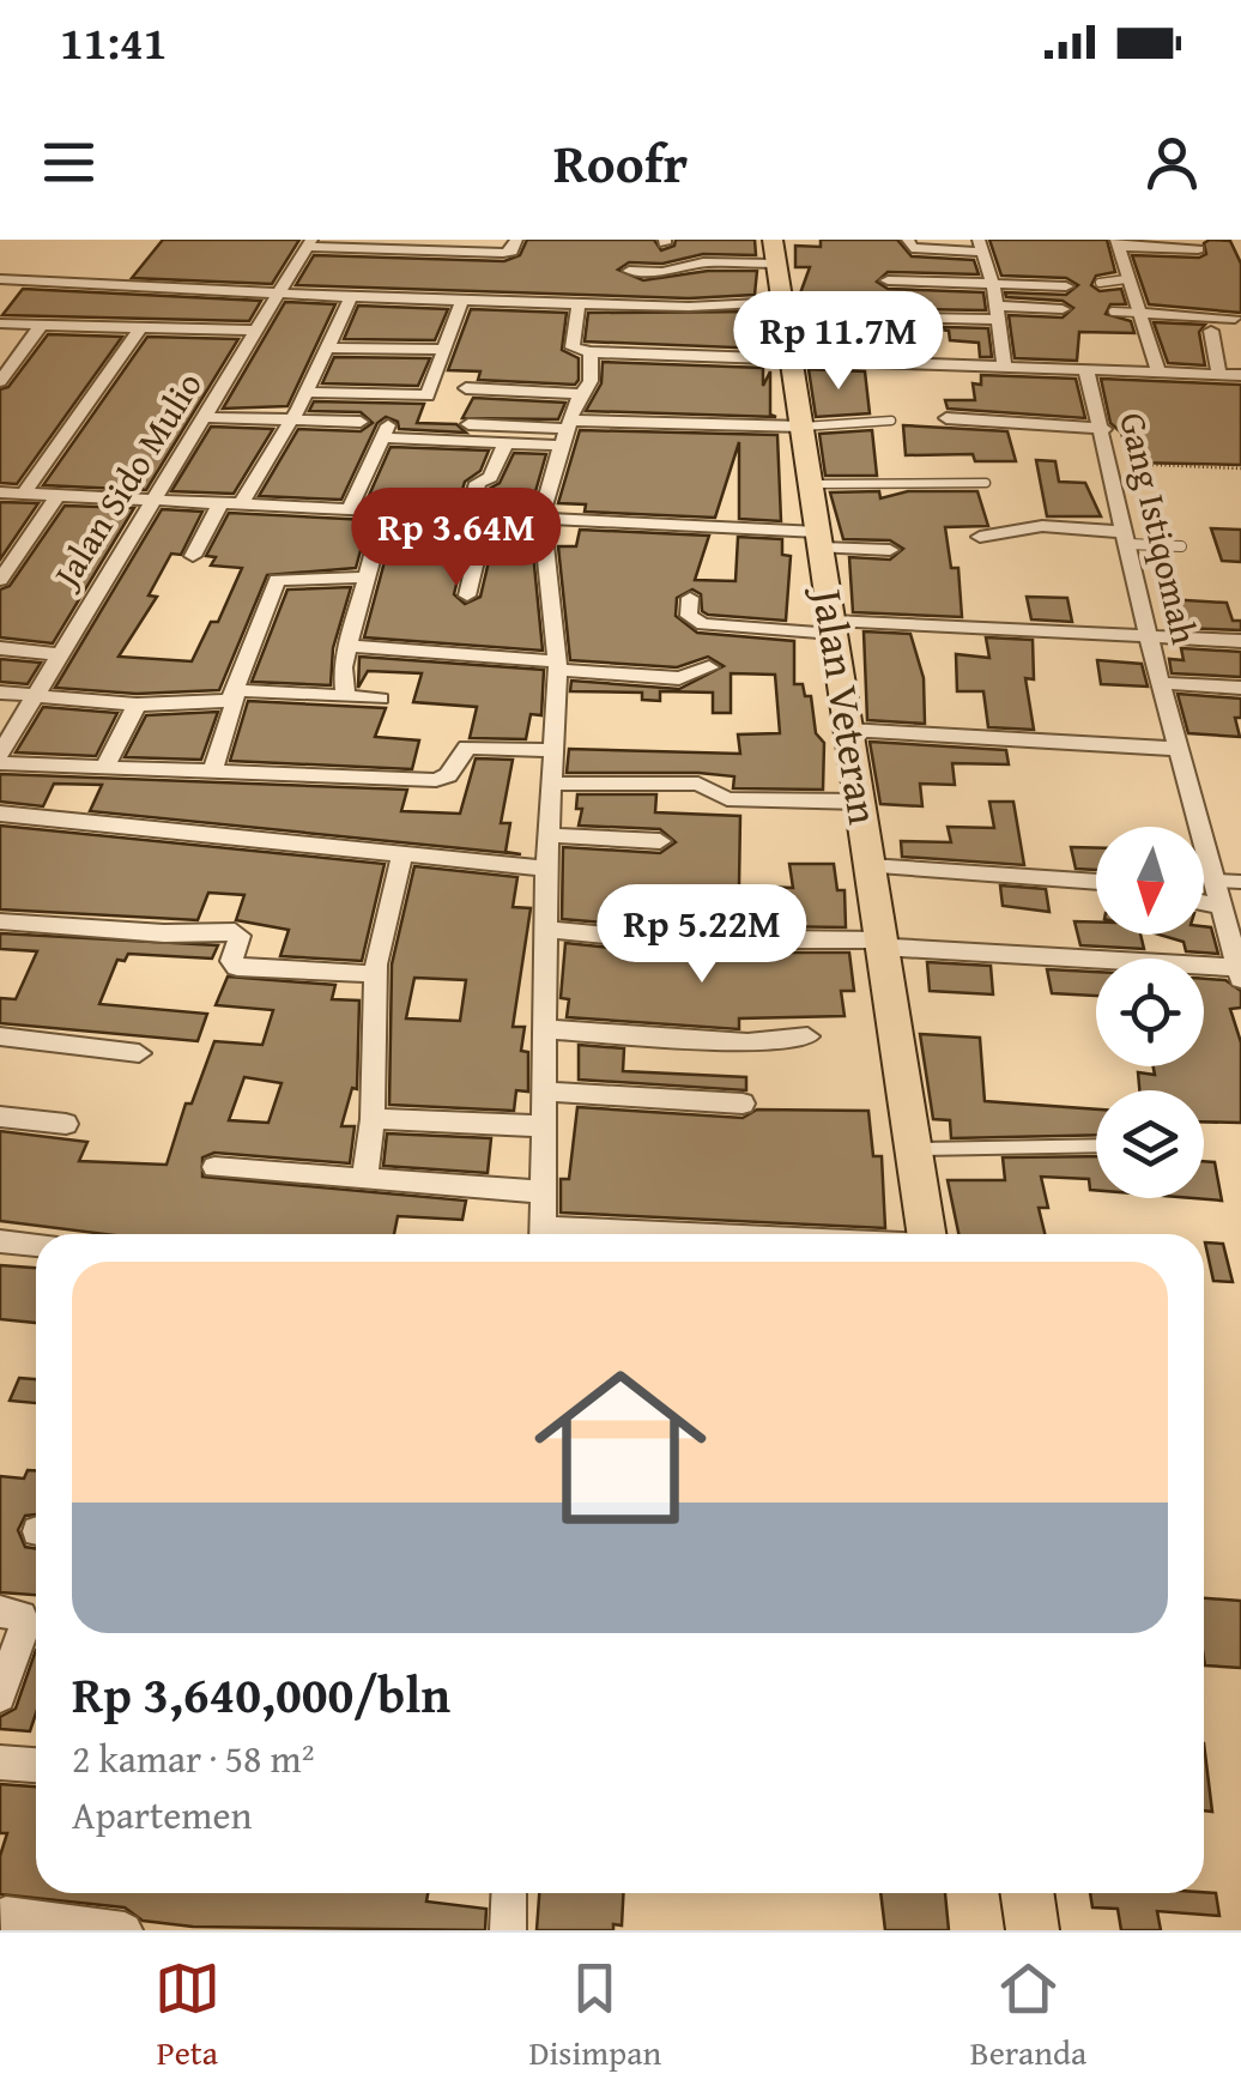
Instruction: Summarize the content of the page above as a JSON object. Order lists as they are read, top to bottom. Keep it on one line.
{"streets":{"main road":["Jalan Veteran"],"street":["Jalan Sido Mulio","Gang Istiqomah"]},"north":"bottom","page":{"status":"11:41","header":"Roofr","price":["Rp 11.7M","Rp 3.64M","Rp 5.22M"],"list":[{"name":"Rp 3,640,000/bln","note":"2 kamar · 58 m² · Apartemen"}],"tabs":["Peta","Disimpan","Beranda"]}}
